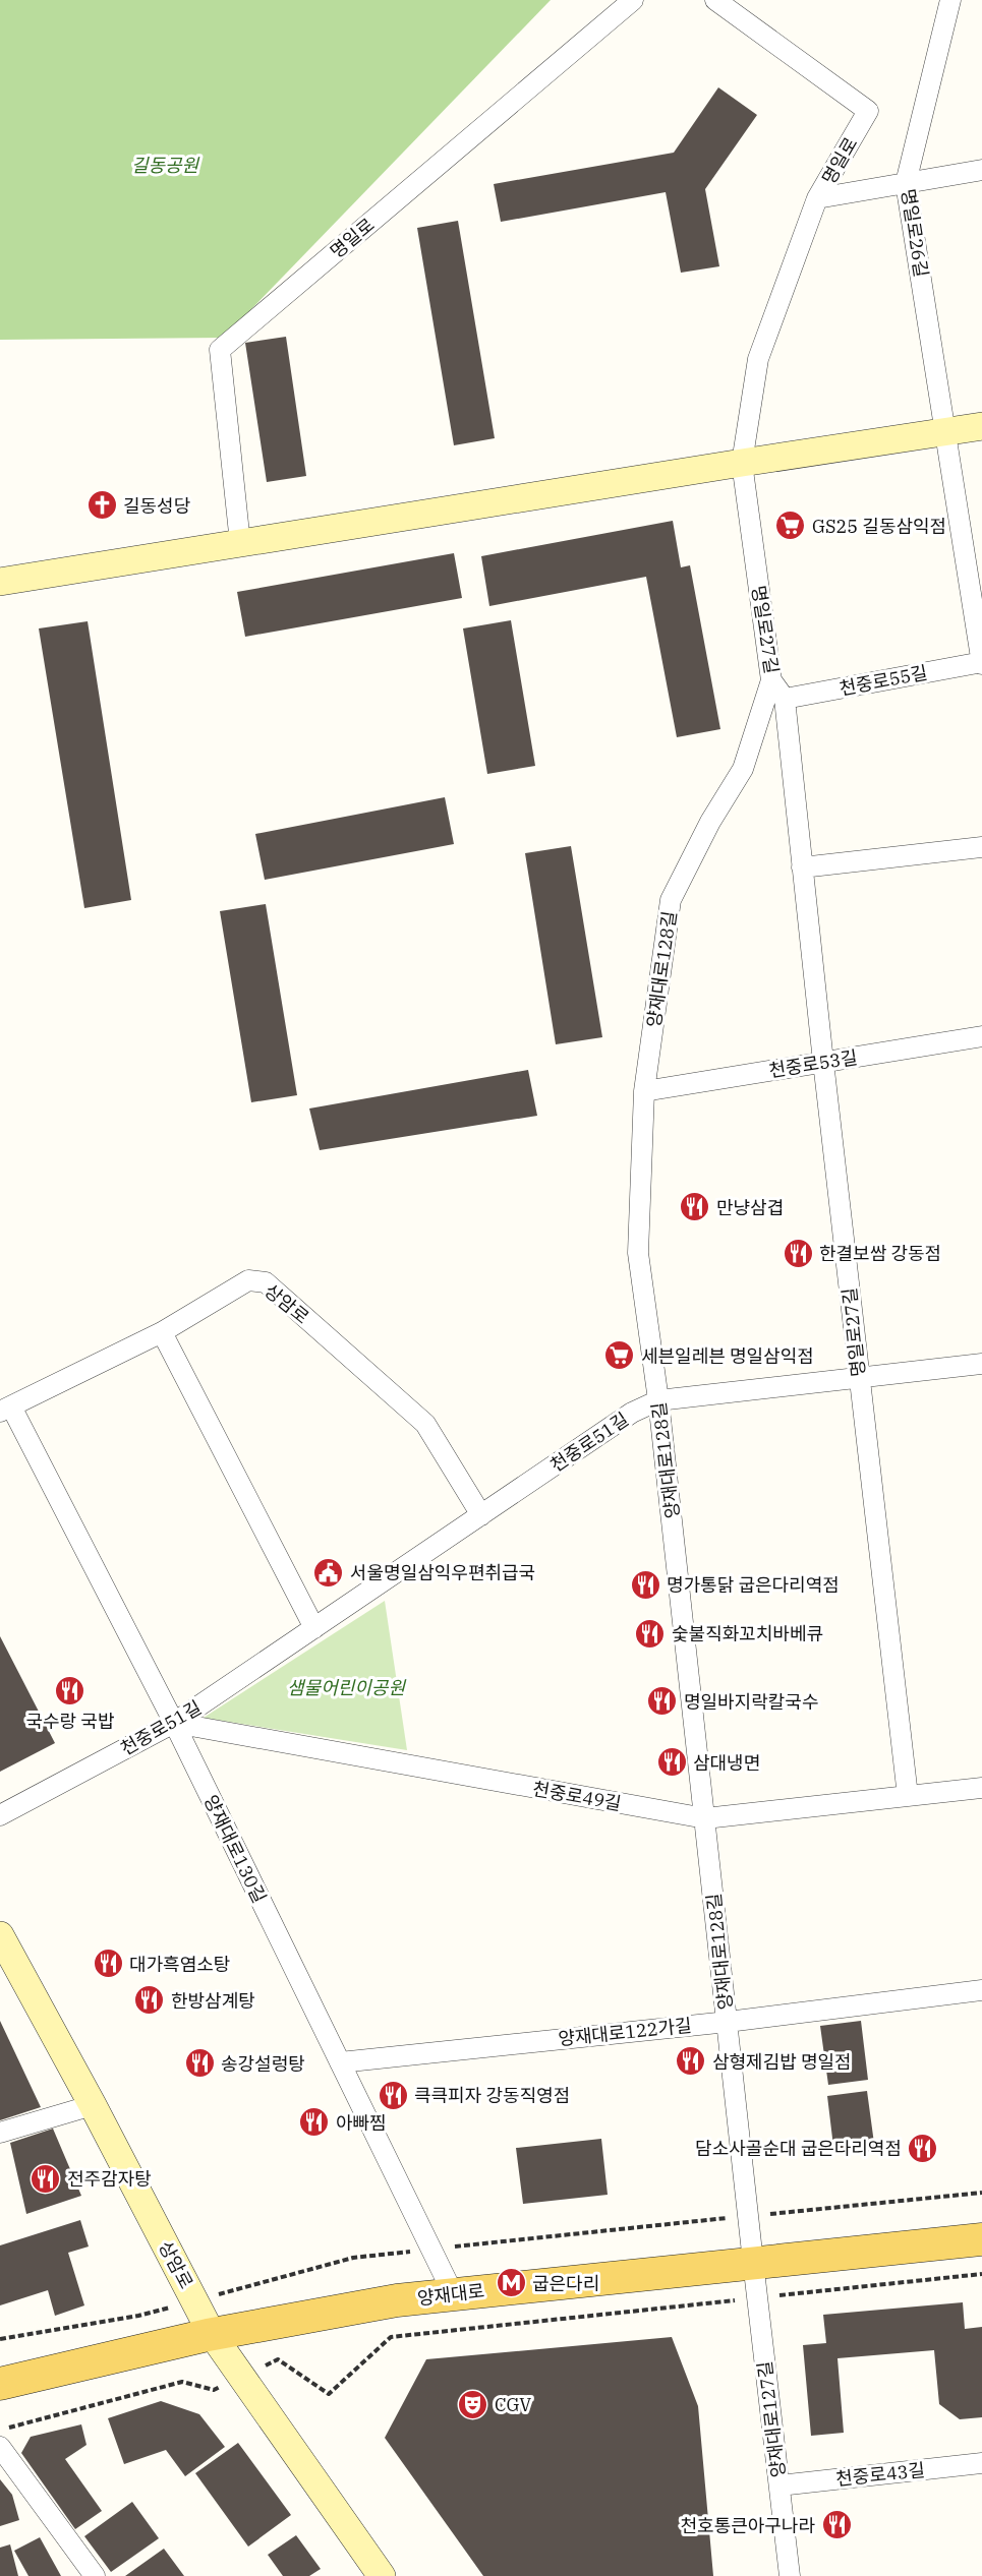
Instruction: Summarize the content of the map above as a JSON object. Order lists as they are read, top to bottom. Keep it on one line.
{"streets":{"main road":["양재대로"],"street":["명일로","명일로26길","명일로27길","천중로55길","양재대로128길","천중로53길","상암로","천중로51길","천중로49길","양재대로130길","양재대로122가길","양재대로127길","천중로43길"]},"crossings":[["명일로","명일로27길"],["명일로26길","천중로55길"],["명일로27길","천중로55길"],["명일로27길","양재대로128길"],["명일로27길","천중로53길"],["명일로27길","천중로51길"],["명일로27길","천중로49길"],["양재대로128길","천중로53길"],["양재대로128길","천중로51길"],["양재대로128길","천중로49길"],["양재대로128길","양재대로122가길"],["양재대로128길","양재대로"],["양재대로128길","양재대로127길"],["상암로","천중로51길"],["상암로","양재대로130길"],["상암로","양재대로"],["천중로51길","천중로49길"],["천중로51길","양재대로130길"],["천중로49길","양재대로130길"],["양재대로130길","양재대로122가길"],["양재대로130길","양재대로"],["양재대로","양재대로127길"],["양재대로127길","천중로43길"]],"parks":["길동공원","샘물어린이공원"],"places":{"church":["길동성당"],"supermarket":["GS25 길동삼익점","세븐일레븐 명일삼익점"],"restaurant":["만냥삼겹","한결보쌈 강동점","명가통닭 굽은다리역점","숯불직화꼬치바베큐","국수랑 국밥","명일바지락칼국수","삼대냉면","대가흑염소탕","한방삼계탕","삼형제김밥 명일점","송강설렁탕","큭큭피자 강동직영점","아빠찜","담소사골순대 굽은다리역점","전주감자탕","천호통큰아구나라"],"public building":["서울명일삼익우편취급국"],"metro station":["굽은다리"],"theatre":["CGV"]}}
